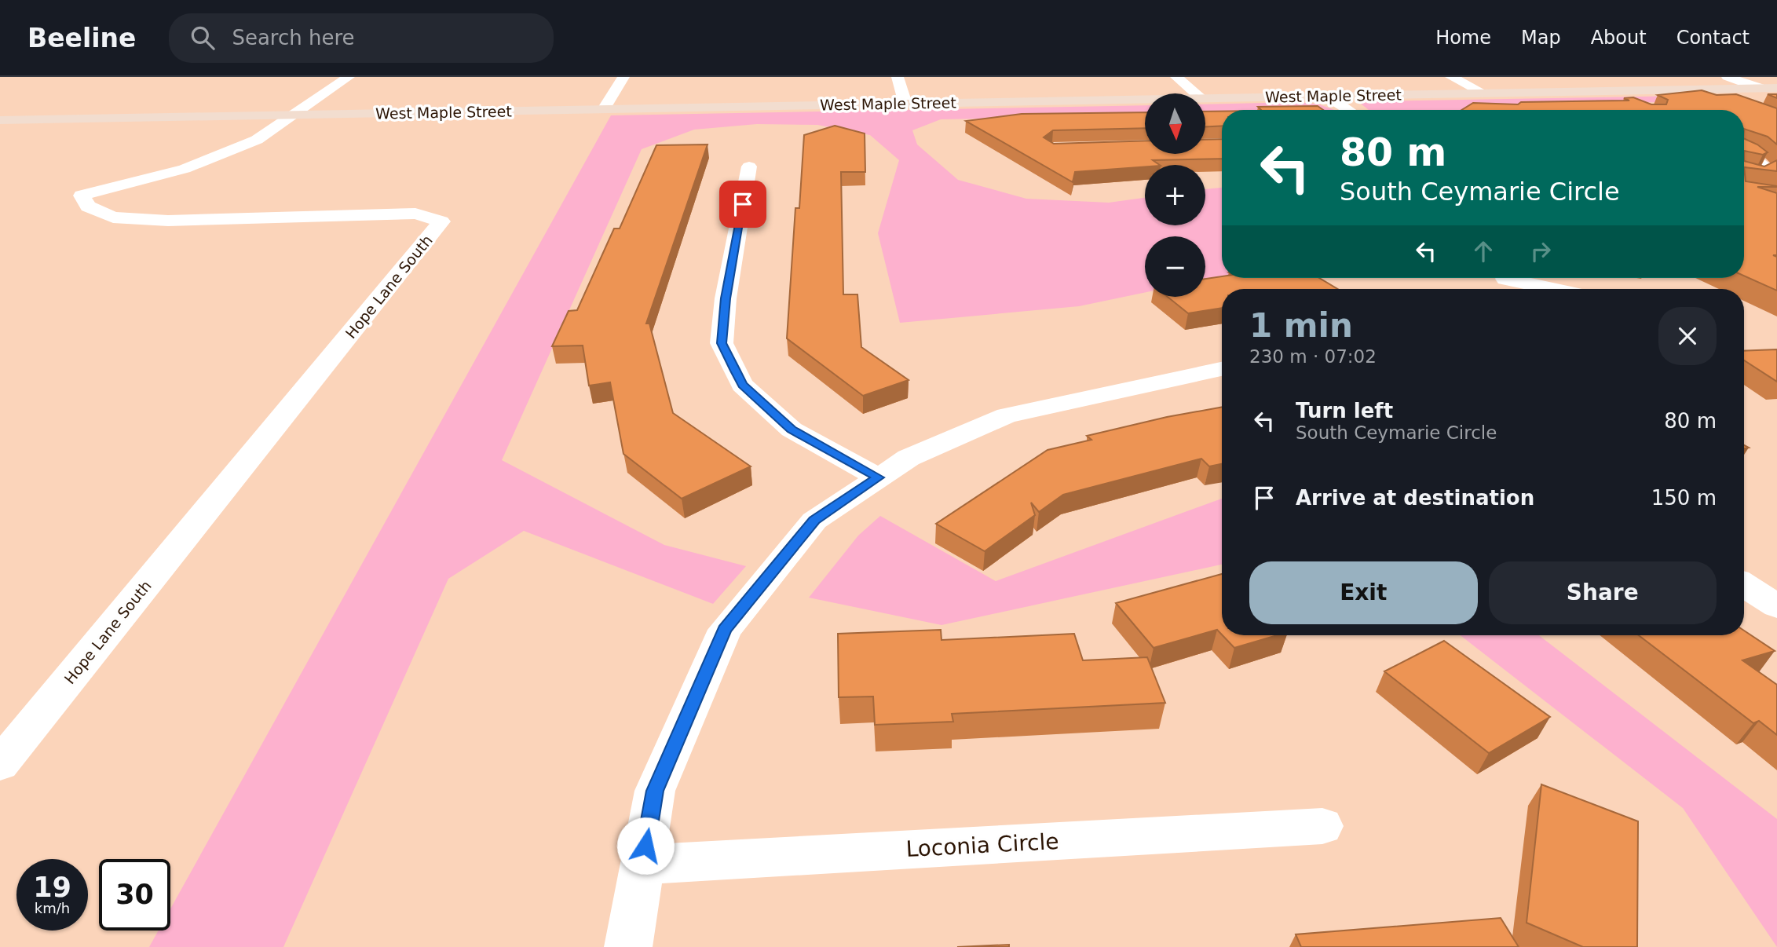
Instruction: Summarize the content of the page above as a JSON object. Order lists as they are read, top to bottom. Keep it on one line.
{"streets":{"main road":["West Maple Street"],"street":["Hope Lane South","Loconia Circle"]},"crossings":[["West Maple Street","Hope Lane South"]],"north":"bottom","page":{"header":"Beeline","search":"Search here","nav":["Home","Map","About","Contact"],"map_buttons":["+","−"],"turn":["80 m","South Ceymarie Circle"],"heading":["1 min","230 m · 07:02"],"list":[{"name":"Turn left","note":"South Ceymarie Circle","value":"80 m"},{"name":"Arrive at destination","value":"150 m"}],"buttons":["Exit","Share"],"speed":"19 km/h","limit":"30"}}
